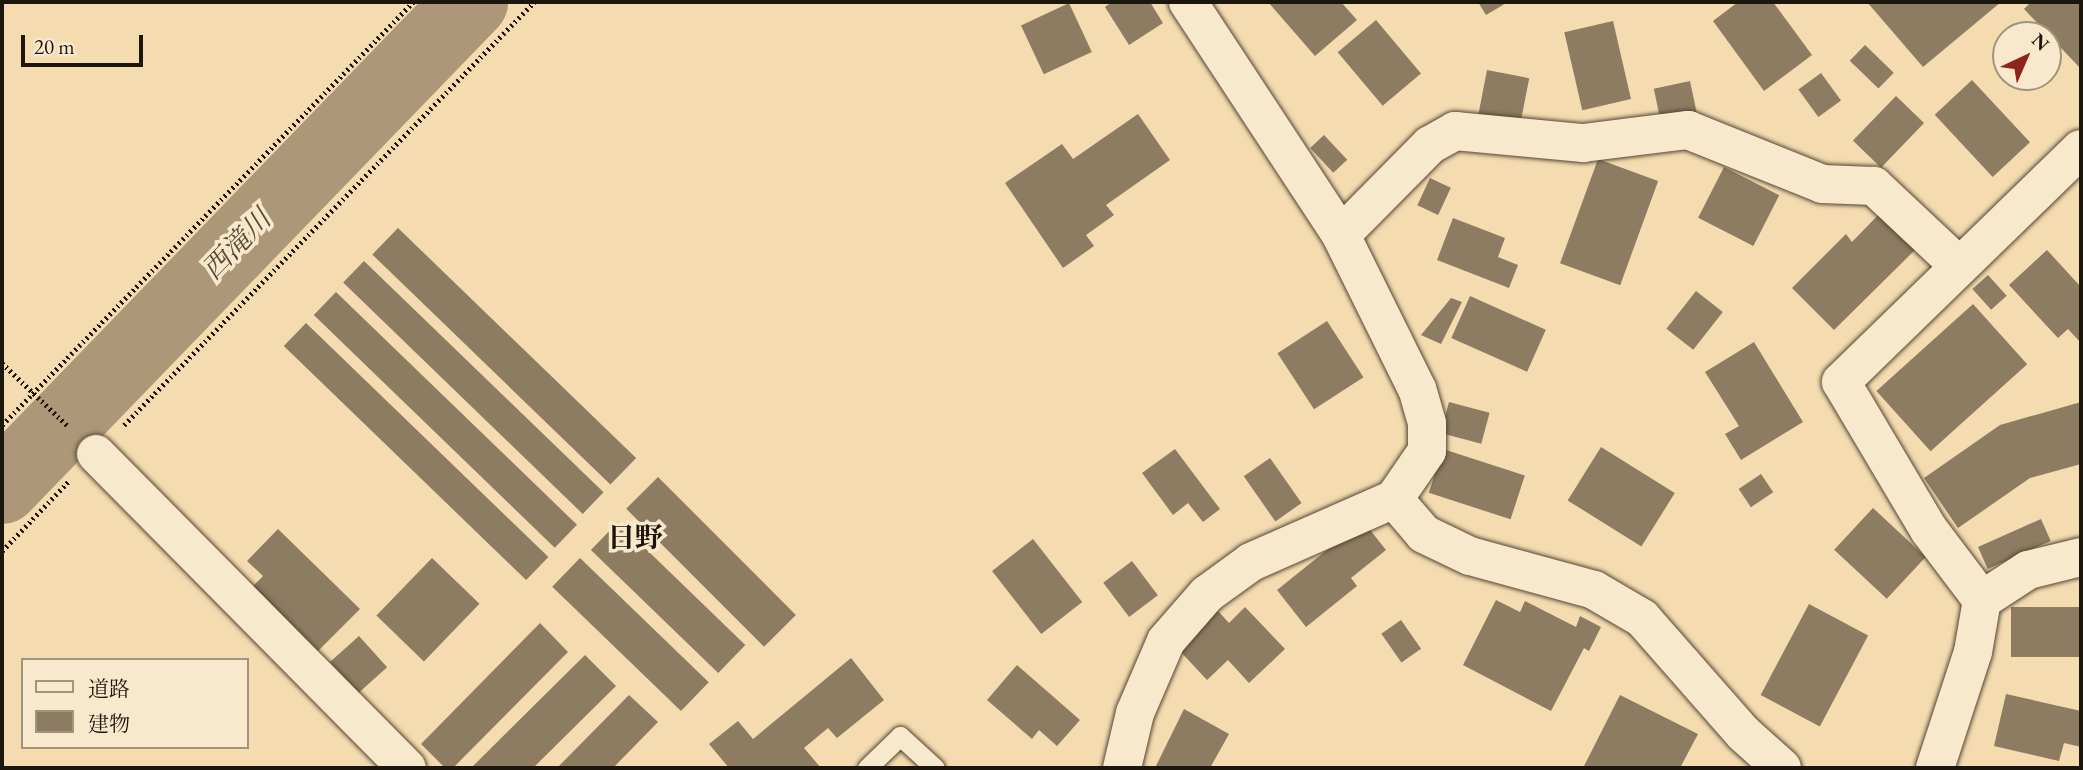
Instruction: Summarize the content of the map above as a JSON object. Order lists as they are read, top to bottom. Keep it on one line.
{"districts":["日野"],"water":["西滝川"],"legend":["道路","建物"],"scale_bar":"20 m","north":"top right"}
